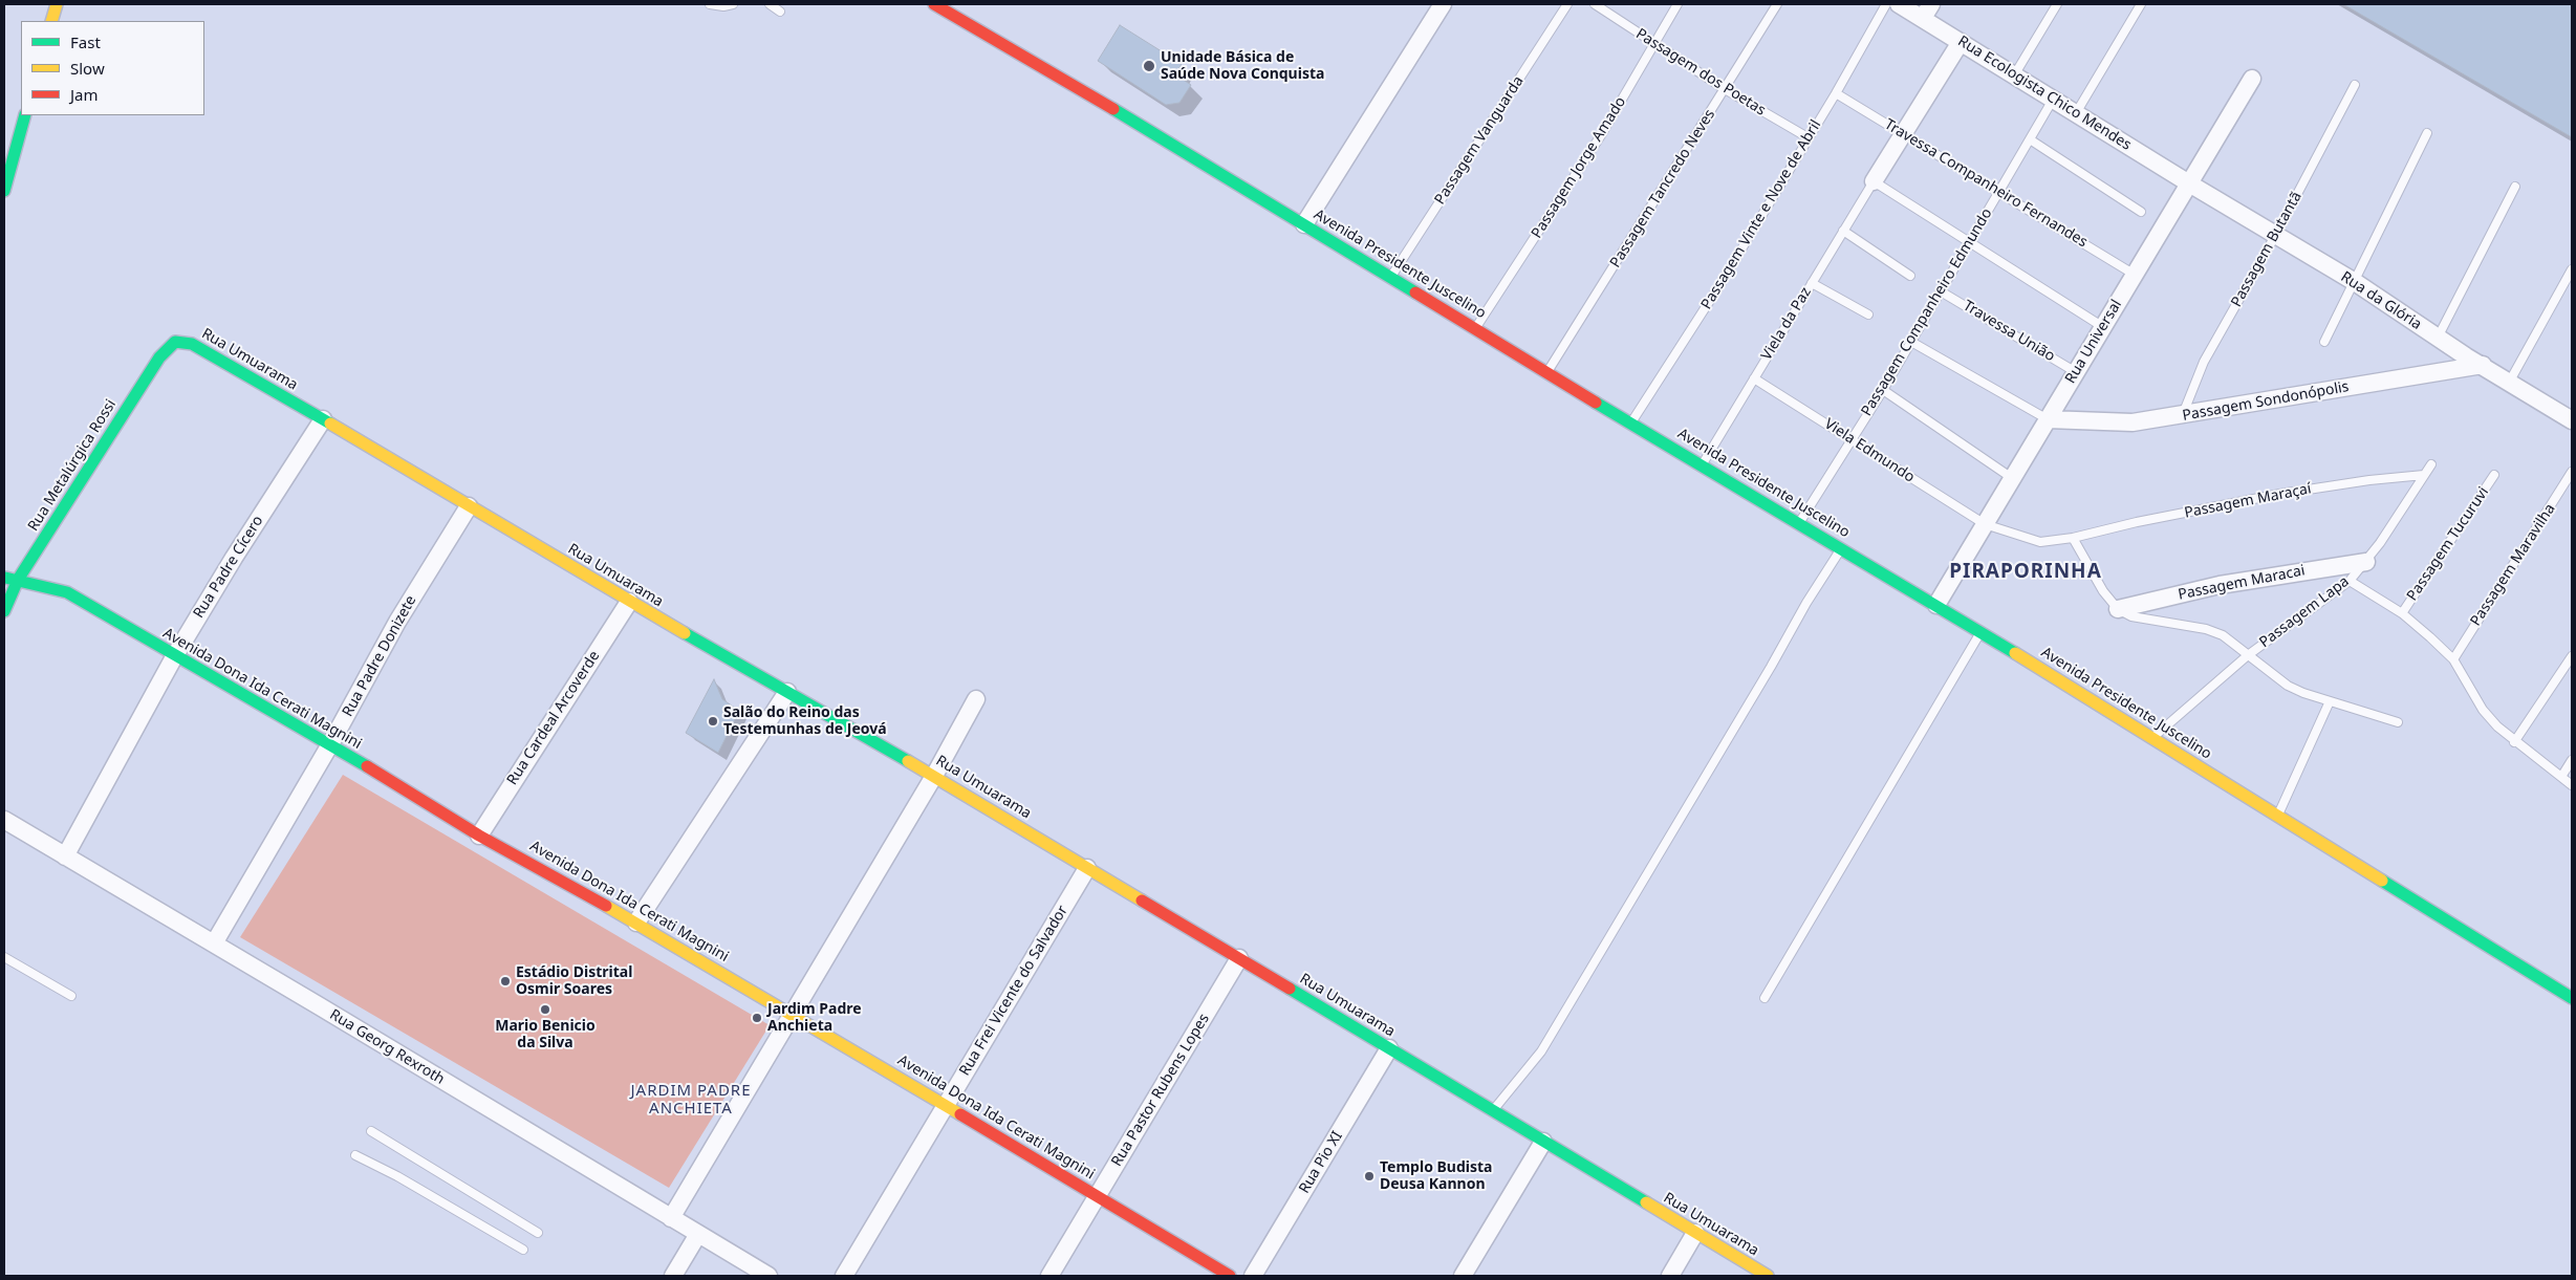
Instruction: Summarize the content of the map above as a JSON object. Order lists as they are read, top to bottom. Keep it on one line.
{"streets":{"street":["Rua Ecologista Chico Mendes","Avenida Presidente Juscelino","Rua da Glória","Rua Universal","Rua Umuarama","Passagem Sondonópolis","Rua Metalúrgica Rossi","Rua Padre Cícero","Passagem Maracai","Rua Padre Donizete","Avenida Dona Ida Cerati Magnini","Rua Cardeal Arcoverde","Rua Frei Vicente do Salvador","Rua Georg Rexroth","Rua Pastor Rubens Lopes","Rua Pio XI"],"lane":["Passagem dos Poetas","Passagem Vanguarda","Passagem Jorge Amado","Travessa Companheiro Fernandes","Passagem Tancredo Neves","Passagem Vinte e Nove de Abril","Passagem Butantã","Passagem Companheiro Edmundo","Viela da Paz","Travessa União","Viela Edmundo","Passagem Maraçaí","Passagem Tucuruvi","Passagem Maravilha","Passagem Lapa"]},"crossings":[["Passagem dos Poetas","Passagem Jorge Amado"],["Passagem dos Poetas","Passagem Tancredo Neves"],["Passagem dos Poetas","Passagem Vinte e Nove de Abril"],["Rua Ecologista Chico Mendes","Rua da Glória"],["Rua Ecologista Chico Mendes","Passagem Companheiro Edmundo"],["Rua Ecologista Chico Mendes","Rua Universal"],["Passagem Vanguarda","Avenida Presidente Juscelino"],["Passagem Jorge Amado","Avenida Presidente Juscelino"],["Travessa Companheiro Fernandes","Passagem Vinte e Nove de Abril"],["Travessa Companheiro Fernandes","Passagem Companheiro Edmundo"],["Travessa Companheiro Fernandes","Rua Universal"],["Passagem Tancredo Neves","Avenida Presidente Juscelino"],["Passagem Vinte e Nove de Abril","Avenida Presidente Juscelino"],["Passagem Butantã","Rua da Glória"],["Passagem Butantã","Passagem Sondonópolis"],["Avenida Presidente Juscelino","Passagem Companheiro Edmundo"],["Avenida Presidente Juscelino","Viela da Paz"],["Avenida Presidente Juscelino","Rua Universal"],["Avenida Presidente Juscelino","Passagem Lapa"],["Rua da Glória","Rua Universal"],["Rua da Glória","Passagem Sondonópolis"],["Passagem Companheiro Edmundo","Travessa União"],["Passagem Companheiro Edmundo","Viela Edmundo"],["Viela da Paz","Viela Edmundo"],["Travessa União","Rua Universal"],["Rua Universal","Passagem Sondonópolis"],["Rua Universal","Viela Edmundo"],["Rua Umuarama","Rua Metalúrgica Rossi"],["Rua Umuarama","Rua Padre Cícero"],["Rua Umuarama","Rua Padre Donizete"],["Rua Umuarama","Rua Cardeal Arcoverde"],["Rua Umuarama","Rua Frei Vicente do Salvador"],["Rua Umuarama","Rua Pastor Rubens Lopes"],["Rua Umuarama","Rua Pio XI"],["Viela Edmundo","Passagem Maraçaí"],["Rua Metalúrgica Rossi","Avenida Dona Ida Cerati Magnini"],["Passagem Maraçaí","Passagem Lapa"],["Rua Padre Cícero","Avenida Dona Ida Cerati Magnini"],["Rua Padre Cícero","Rua Georg Rexroth"],["Passagem Maracai","Passagem Lapa"],["Rua Padre Donizete","Avenida Dona Ida Cerati Magnini"],["Rua Padre Donizete","Rua Georg Rexroth"],["Avenida Dona Ida Cerati Magnini","Rua Cardeal Arcoverde"],["Avenida Dona Ida Cerati Magnini","Rua Frei Vicente do Salvador"],["Avenida Dona Ida Cerati Magnini","Rua Pastor Rubens Lopes"]],"districts":["PIRAPORINHA","JARDIM PADRE ANCHIETA"],"places":["Unidade Básica de Saúde Nova Conquista","Salão do Reino das Testemunhas de Jeová","Estádio Distrital Osmir Soares","Mario Benicio da Silva","Jardim Padre Anchieta","Templo Budista Deusa Kannon"],"legend":["Fast","Slow","Jam"]}
